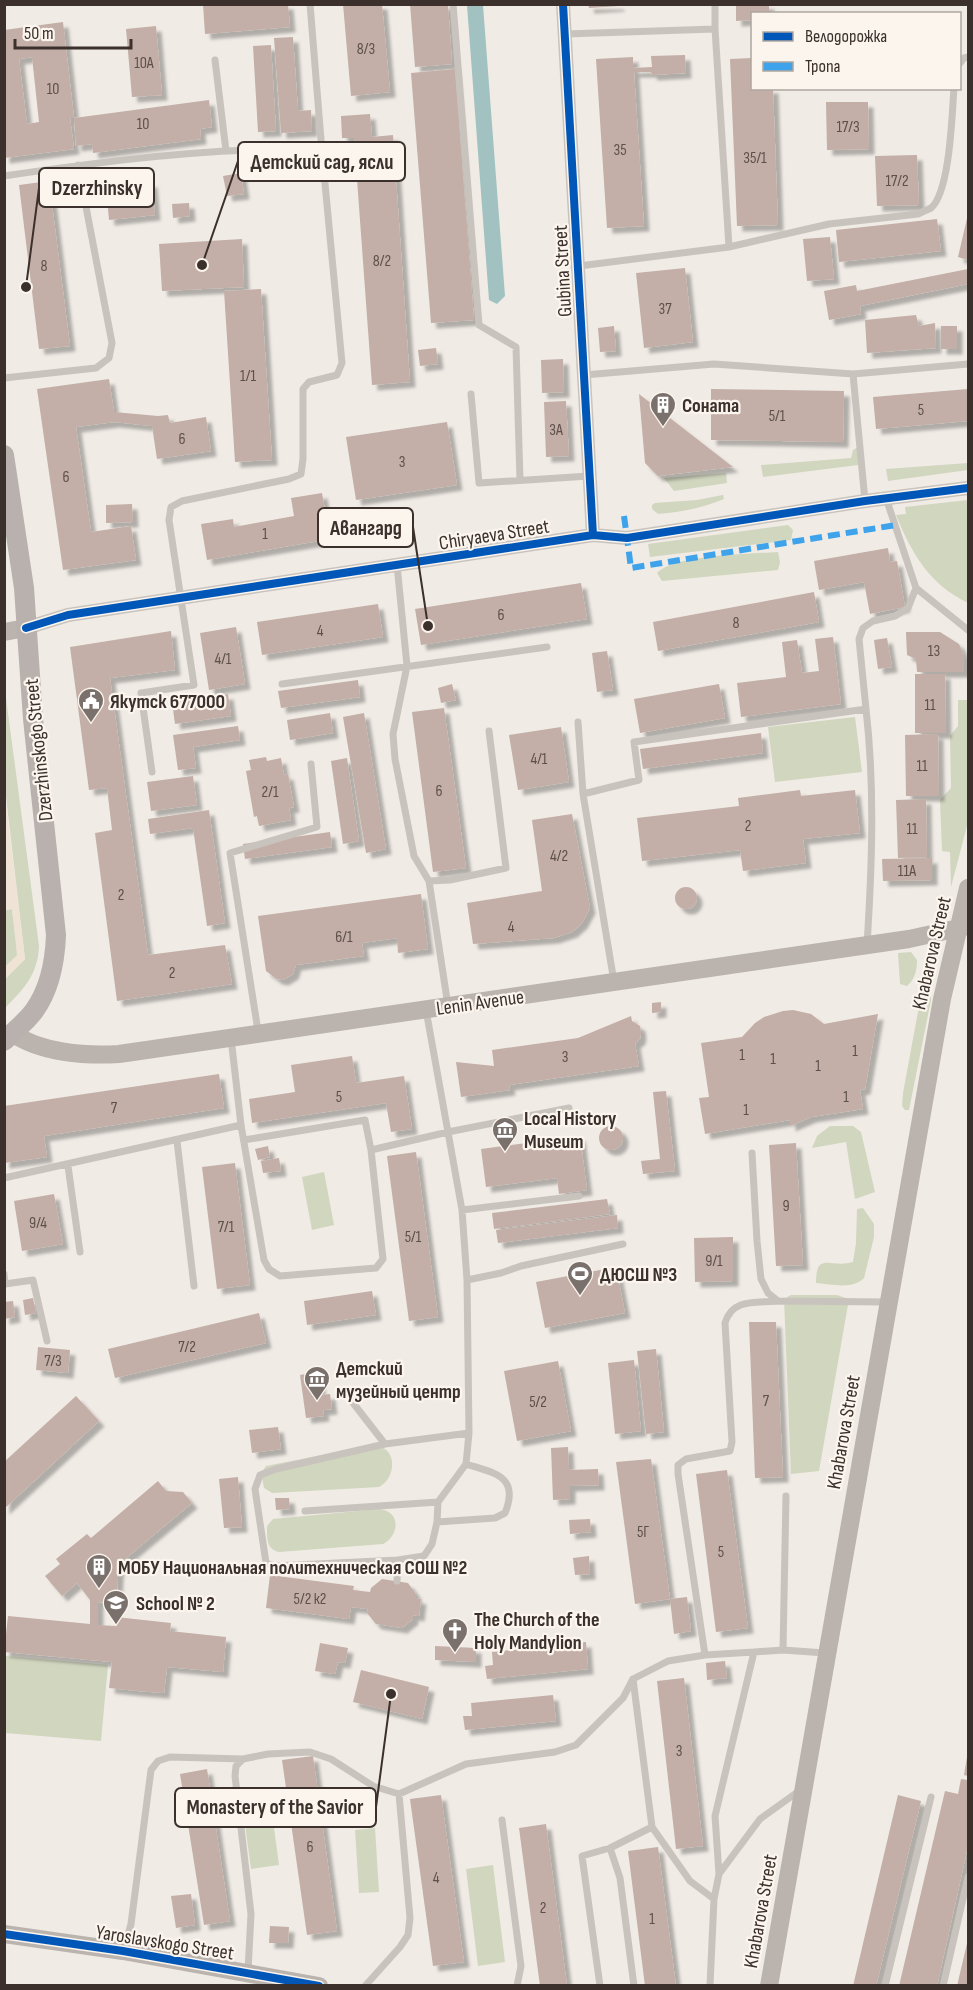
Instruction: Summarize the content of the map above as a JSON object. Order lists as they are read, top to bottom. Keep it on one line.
{"streets":{"main road":["Dzerzhinskogo Street","Khabarova Street","Lenin Avenue","Yaroslavskogo Street"],"street":["Gubina Street","Chiryaeva Street"]},"crossings":[["Gubina Street","Chiryaeva Street"],["Chiryaeva Street","Dzerzhinskogo Street"],["Dzerzhinskogo Street","Lenin Avenue"],["Khabarova Street","Lenin Avenue"]],"places":{"other":["Детский сад, ясли","Dzerzhinsky","Авангард","Monastery of the Savior"],"building":["Соната","МОБУ Национальная политехническая СОШ №2"],"public building":["Якутск 677000"],"museum":["Local History Museum","Детский музейный центр"],"sports":["ДЮСШ №3"],"school or university":["School № 2"],"church":["The Church of the Holy Mandylion"]},"house_numbers":["8/3","10А","10","10","17/3","35","35/1","17/2","8/2","8","37","1/1","5","5/1","3А","6","3","6","1","6","8","4","13","4/1","11","4/1","11","6","2/1","2","11","4/2","11А","2","4","6/1","2","1","1","3","1","1","5","1","7","1","9","9/4","7/1","5/1","9/1","7/2","7/3","7","5/2","5Г","5","5/2 к2","3","6","4","2","1"],"legend":["Велодорожка","Тропа"],"scale_bar":"50 m"}
